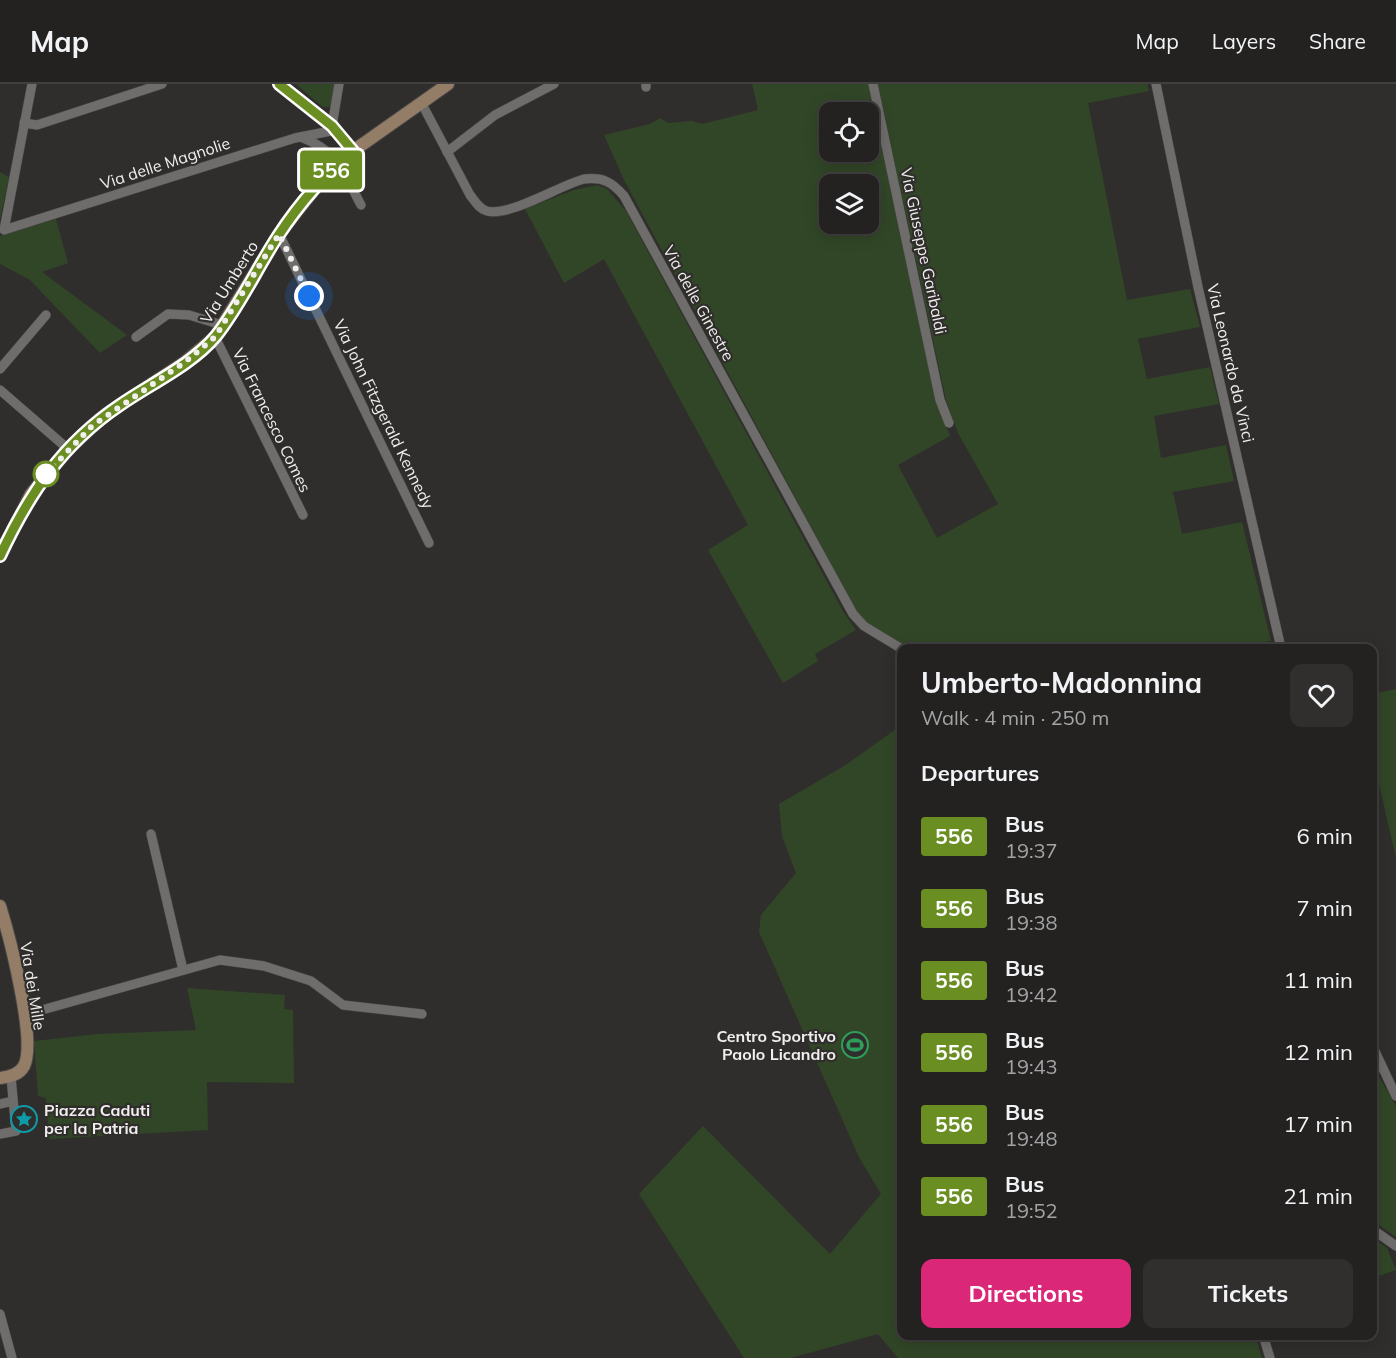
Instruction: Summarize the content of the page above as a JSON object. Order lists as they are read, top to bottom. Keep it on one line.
{"streets":{"main road":["Via Umberto","Via dei Mille"],"street":["Via delle Magnolie","Via Giuseppe Garibaldi","Via delle Ginestre","Via Leonardo da Vinci","Via John Fitzgerald Kennedy","Via Francesco Comes"]},"crossings":[["Via Umberto","Via delle Ginestre"],["Via Umberto","Via John Fitzgerald Kennedy"],["Via Umberto","Via Francesco Comes"]],"places":{"sports":["Centro Sportivo Paolo Licandro"],"place":["Piazza Caduti per la Patria"]},"lines":["bus line 556"],"page":{"header":"Map","nav":["Map","Layers","Share"],"on_map":"556","heading":[["Umberto-Madonnina","Walk · 4 min · 250 m"],"Departures"],"list":[{"mark":"556","name":"Bus","note":"19:37","value":"6 min"},{"mark":"556","name":"Bus","note":"19:38","value":"7 min"},{"mark":"556","name":"Bus","note":"19:42","value":"11 min"},{"mark":"556","name":"Bus","note":"19:43","value":"12 min"},{"mark":"556","name":"Bus","note":"19:48","value":"17 min"},{"mark":"556","name":"Bus","note":"19:52","value":"21 min"}],"buttons":["Directions","Tickets"]}}
